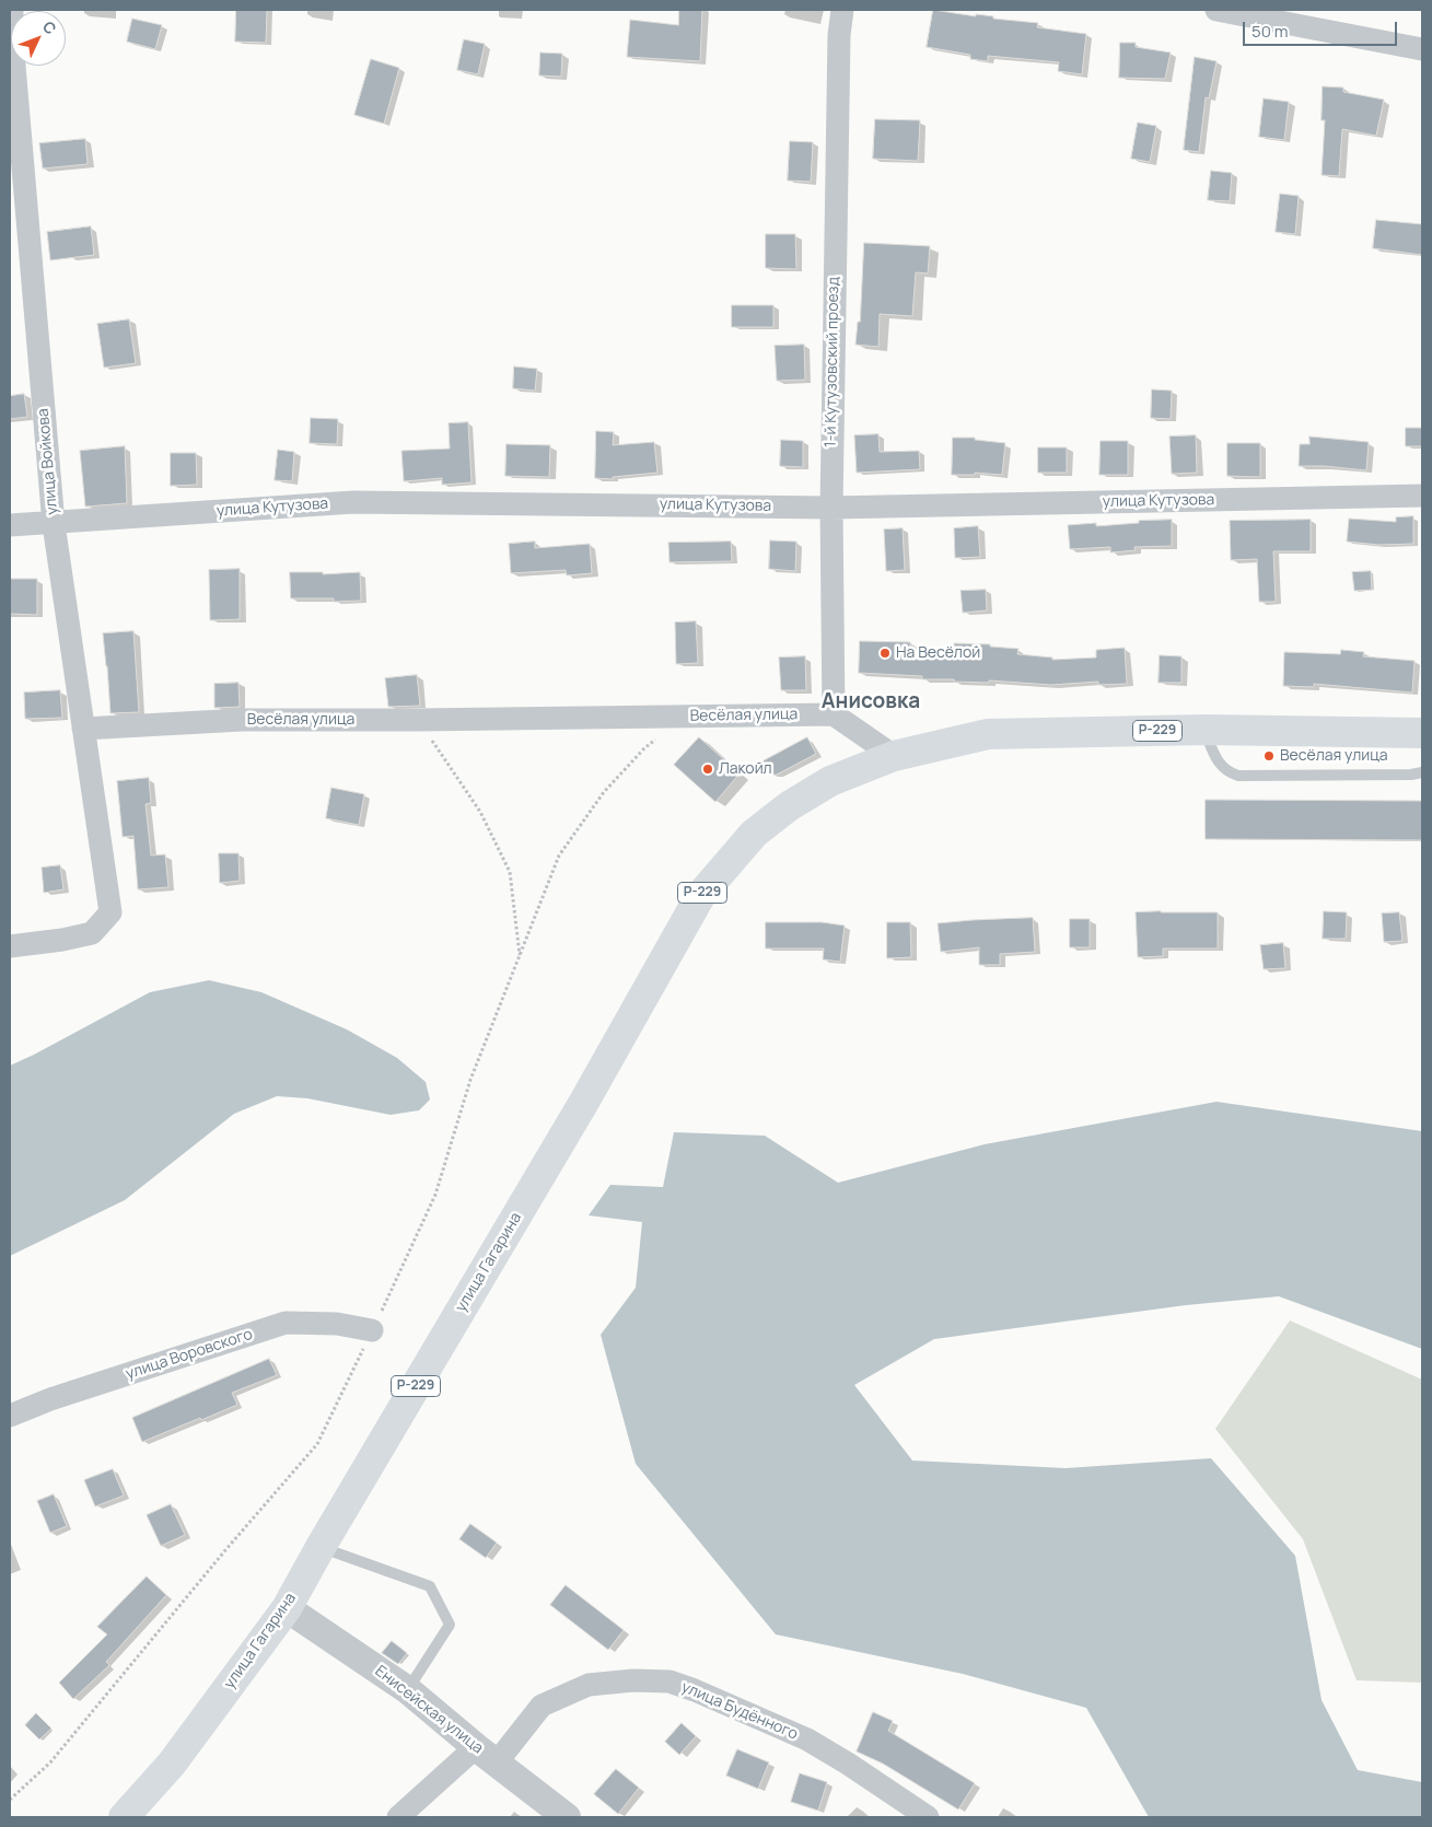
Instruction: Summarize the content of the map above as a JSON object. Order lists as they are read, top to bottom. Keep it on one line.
{"streets":{"main road":["Р-229","улица Гагарина"],"street":["1-й Кутузовский проезд","улица Войкова","улица Кутузова","Весёлая улица","улица Воровского","Енисейская улица","улица Будённого"]},"crossings":[["1-й Кутузовский проезд","улица Кутузова"],["1-й Кутузовский проезд","Весёлая улица"],["улица Войкова","улица Кутузова"],["улица Войкова","Весёлая улица"],["Р-229","улица Гагарина"],["улица Гагарина","Енисейская улица"],["Енисейская улица","улица Будённого"]],"districts":["Анисовка"],"places":["На Весёлой","Весёлая улица","Лакойл"],"scale_bar":"50 m","north":"top right"}
